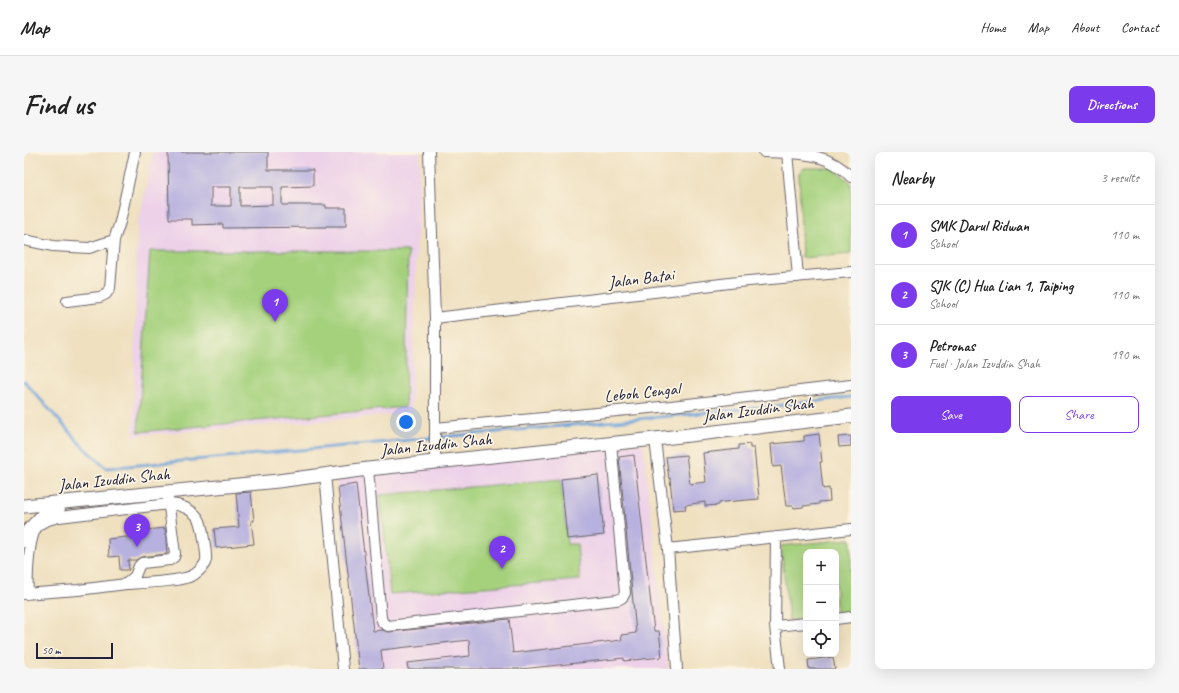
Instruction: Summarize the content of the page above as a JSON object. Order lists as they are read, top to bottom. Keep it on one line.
{"streets":{"main road":["Jalan Izuddin Shah"],"street":["Jalan Batai","Leboh Cengal"]},"scale_bar":"50 m","page":{"header":"Map","nav":["Home","Map","About","Contact"],"buttons":["Directions",["Save","Share"]],"title":"Find us","heading":["Nearby","3 results"],"list":[{"mark":"1","name":"SMK Darul Ridwan","note":"School","value":"110 m"},{"mark":"2","name":"SJK (C) Hua Lian 1, Taiping","note":"School","value":"110 m"},{"mark":"3","name":"Petronas","note":"Fuel · Jalan Izuddin Shah","value":"190 m"}],"pins":["1","3","2"],"map_buttons":["+","−"],"scale":"50 m"}}
